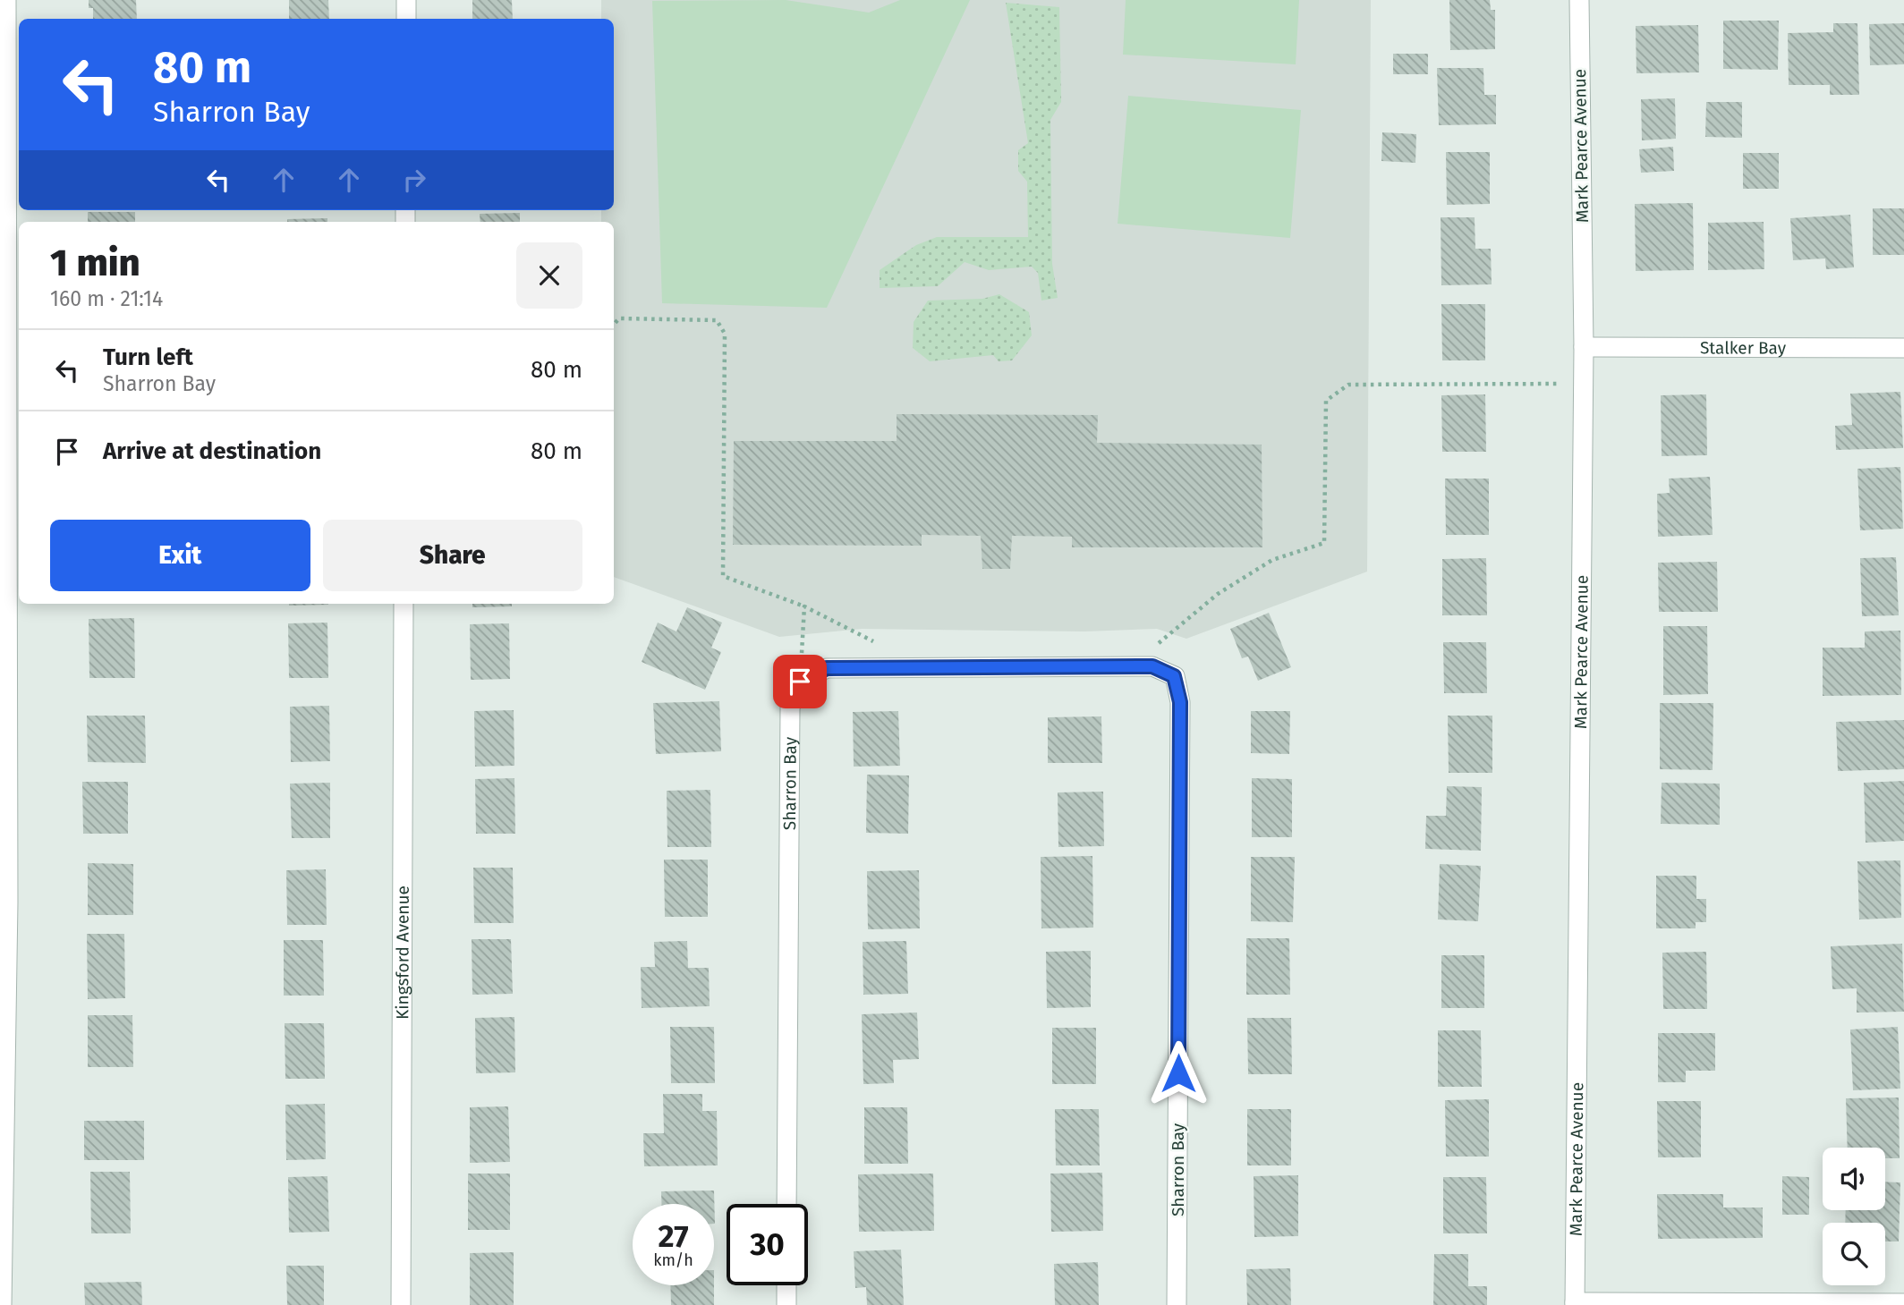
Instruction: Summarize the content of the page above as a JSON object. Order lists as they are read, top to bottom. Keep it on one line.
{"streets":{"street":["Mark Pearce Avenue","Stalker Bay","Sharron Bay","Kingsford Avenue"]},"crossings":[["Mark Pearce Avenue","Stalker Bay"]],"page":{"turn":["80 m","Sharron Bay"],"heading":["1 min","160 m · 21:14"],"list":[{"name":"Turn left","note":"Sharron Bay","value":"80 m"},{"name":"Arrive at destination","value":"80 m"}],"buttons":["Exit","Share"],"speed":"27 km/h","limit":"30"}}
